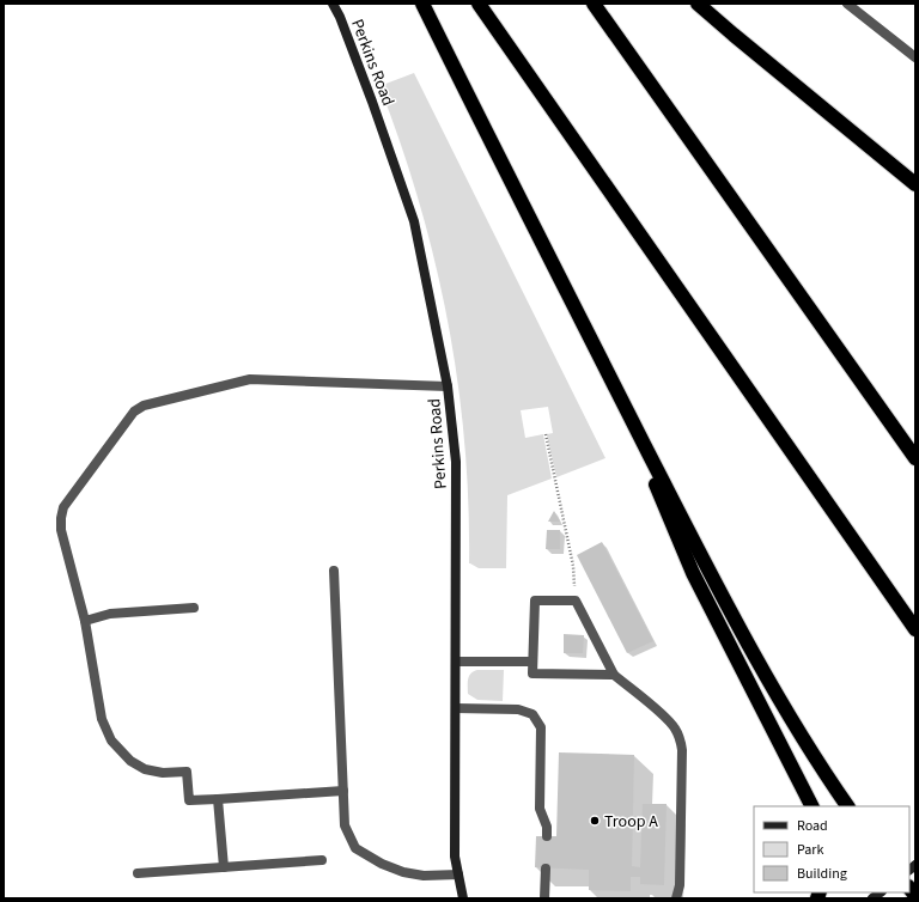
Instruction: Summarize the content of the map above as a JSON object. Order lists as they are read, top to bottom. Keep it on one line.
{"streets":{"main road":["Perkins Road"]},"places":["Troop A"],"legend":["Road","Park","Building"]}
